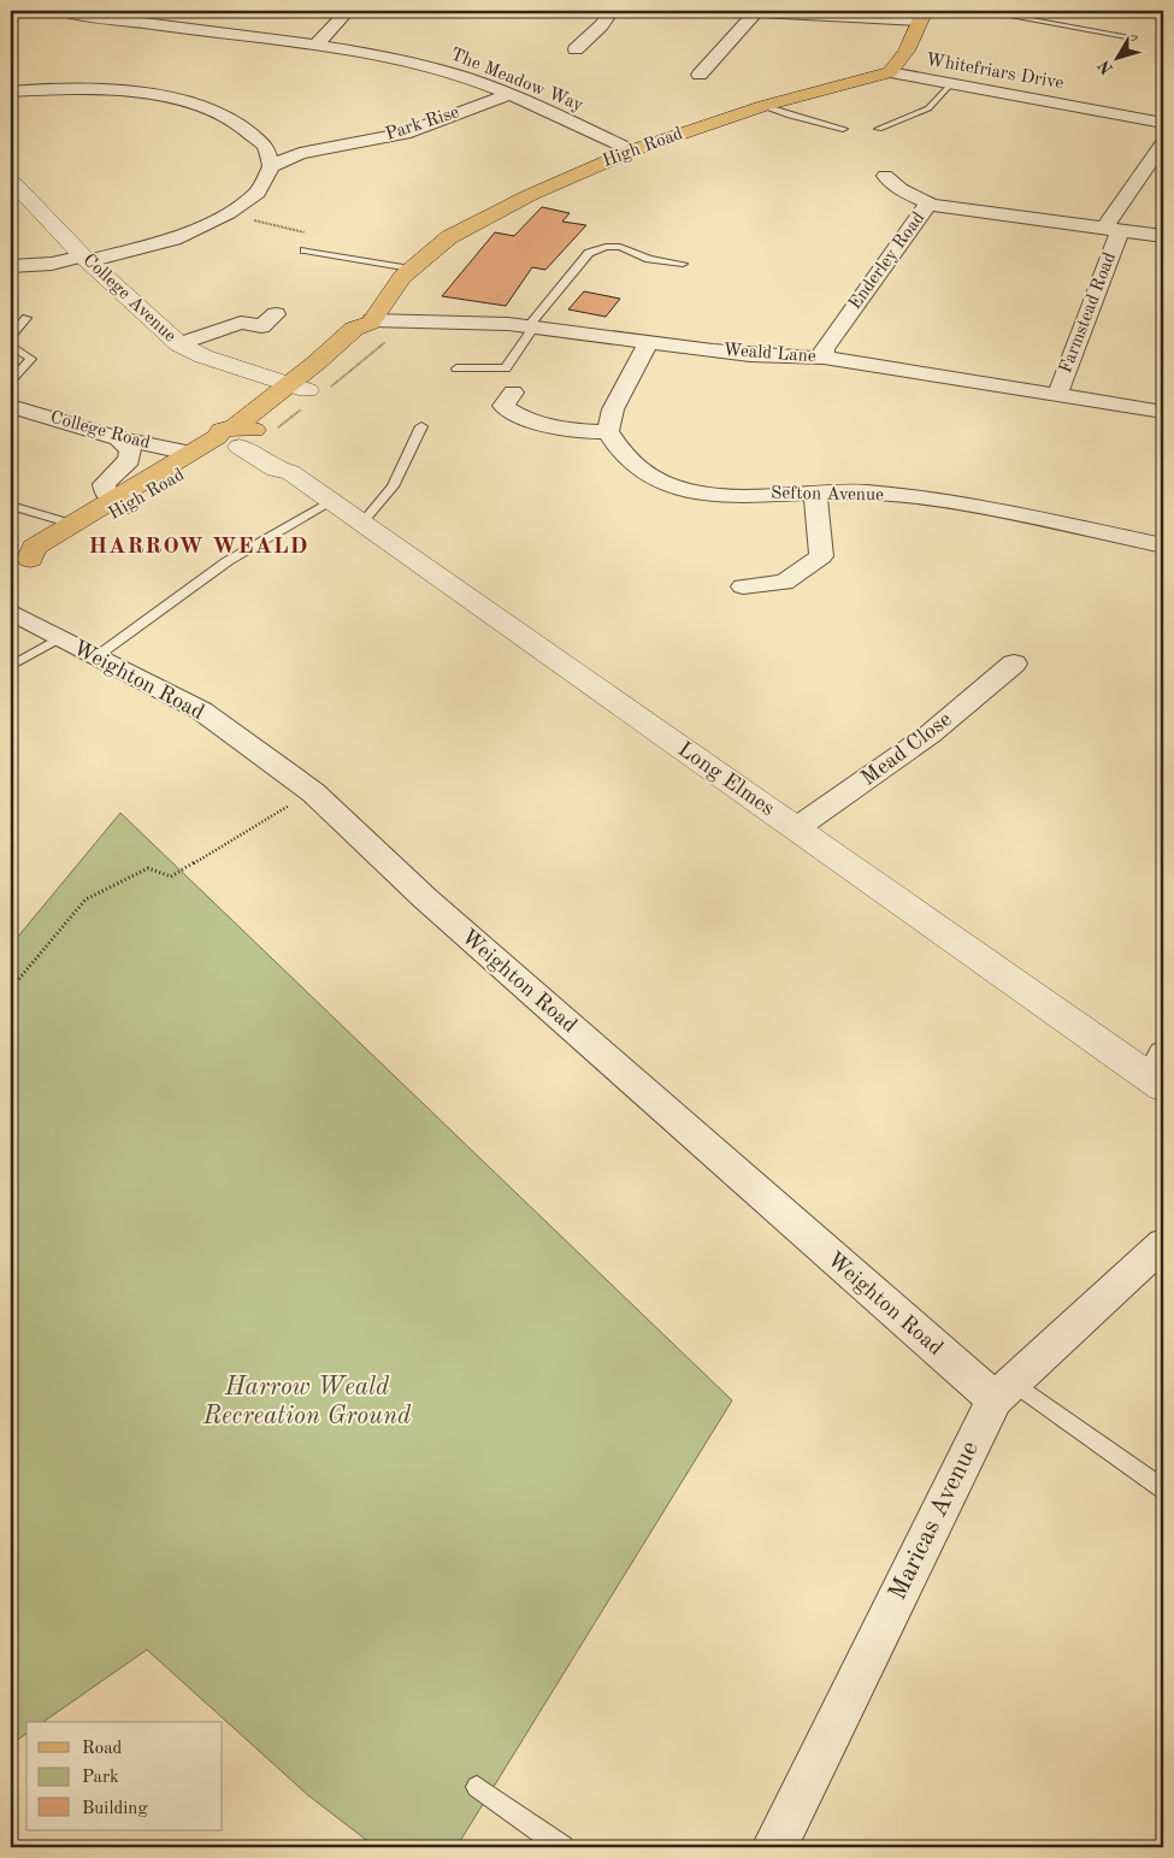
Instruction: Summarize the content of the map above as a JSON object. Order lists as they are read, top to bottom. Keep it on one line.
{"streets":{"main road":["High Road"],"street":["Whitefriars Drive","The Meadow Way","Park Rise","Enderley Road","College Avenue","Farmstead Road","Weald Lane","College Road","Sefton Avenue","Weighton Road","Mead Close","Long Elmes","Maricas Avenue"]},"crossings":[["Whitefriars Drive","High Road"],["The Meadow Way","Park Rise"],["The Meadow Way","High Road"],["High Road","College Avenue"],["High Road","Weald Lane"],["High Road","College Road"],["High Road","Long Elmes"],["Enderley Road","Farmstead Road"],["Enderley Road","Weald Lane"],["Farmstead Road","Weald Lane"],["Weighton Road","Maricas Avenue"],["Mead Close","Long Elmes"]],"districts":["HARROW WEALD"],"parks":["Harrow Weald Recreation Ground"],"legend":["Road","Park","Building"],"north":"bottom left"}
